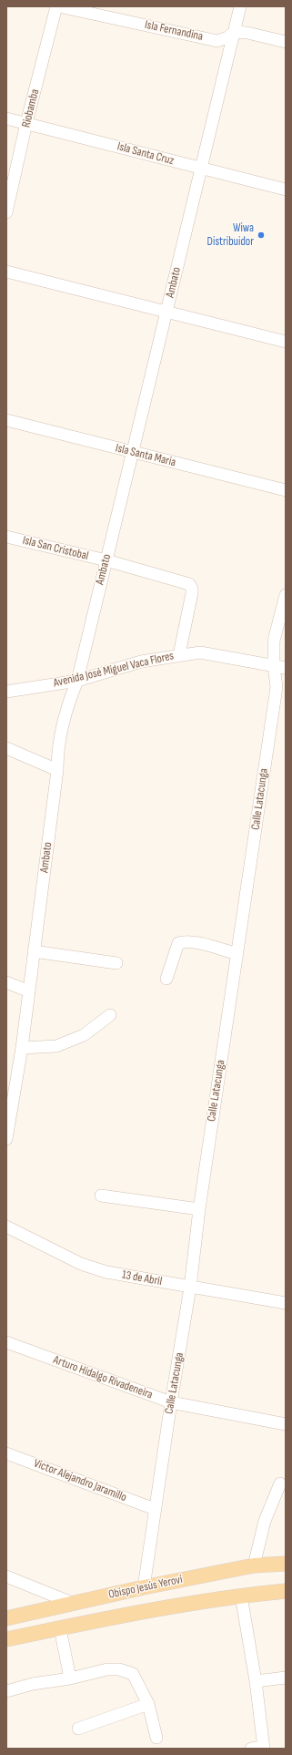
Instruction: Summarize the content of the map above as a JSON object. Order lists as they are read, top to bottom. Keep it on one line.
{"streets":{"main road":["Obispo Jesús Yerovi"],"street":["Isla Fernandina","Riobamba","Isla Santa Cruz","Ambato","Isla Santa Maria","Isla San Cristobal","Avenida José Miguel Vaca Flores","Calle Latacunga","13 de Abril","Arturo Hidalgo Rivadeneira","Victor Alejandro Jaramillo"]},"crossings":[["Isla Fernandina","Ambato"],["Riobamba","Isla Santa Cruz"],["Isla Santa Cruz","Ambato"],["Ambato","Isla Santa Maria"],["Ambato","Isla San Cristobal"],["Ambato","Avenida José Miguel Vaca Flores"],["Isla San Cristobal","Avenida José Miguel Vaca Flores"],["Avenida José Miguel Vaca Flores","Calle Latacunga"],["Calle Latacunga","13 de Abril"],["Calle Latacunga","Arturo Hidalgo Rivadeneira"],["Calle Latacunga","Victor Alejandro Jaramillo"],["Calle Latacunga","Obispo Jesús Yerovi"]],"places":["Wiwa Distribuidor"]}
